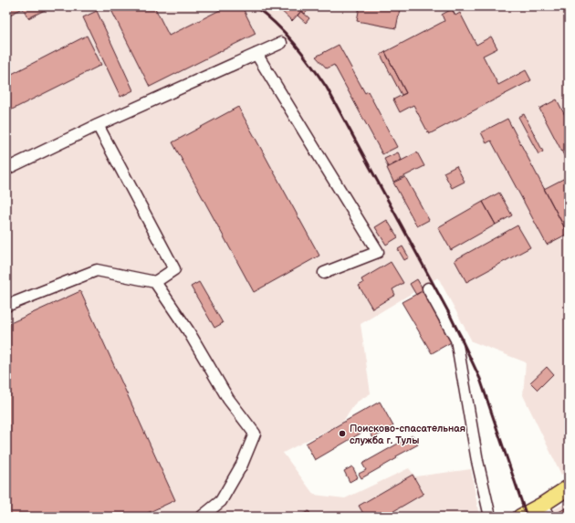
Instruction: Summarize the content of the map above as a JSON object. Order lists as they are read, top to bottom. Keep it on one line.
{"places":["Поисково-спасательная служба г. Тулы"]}
